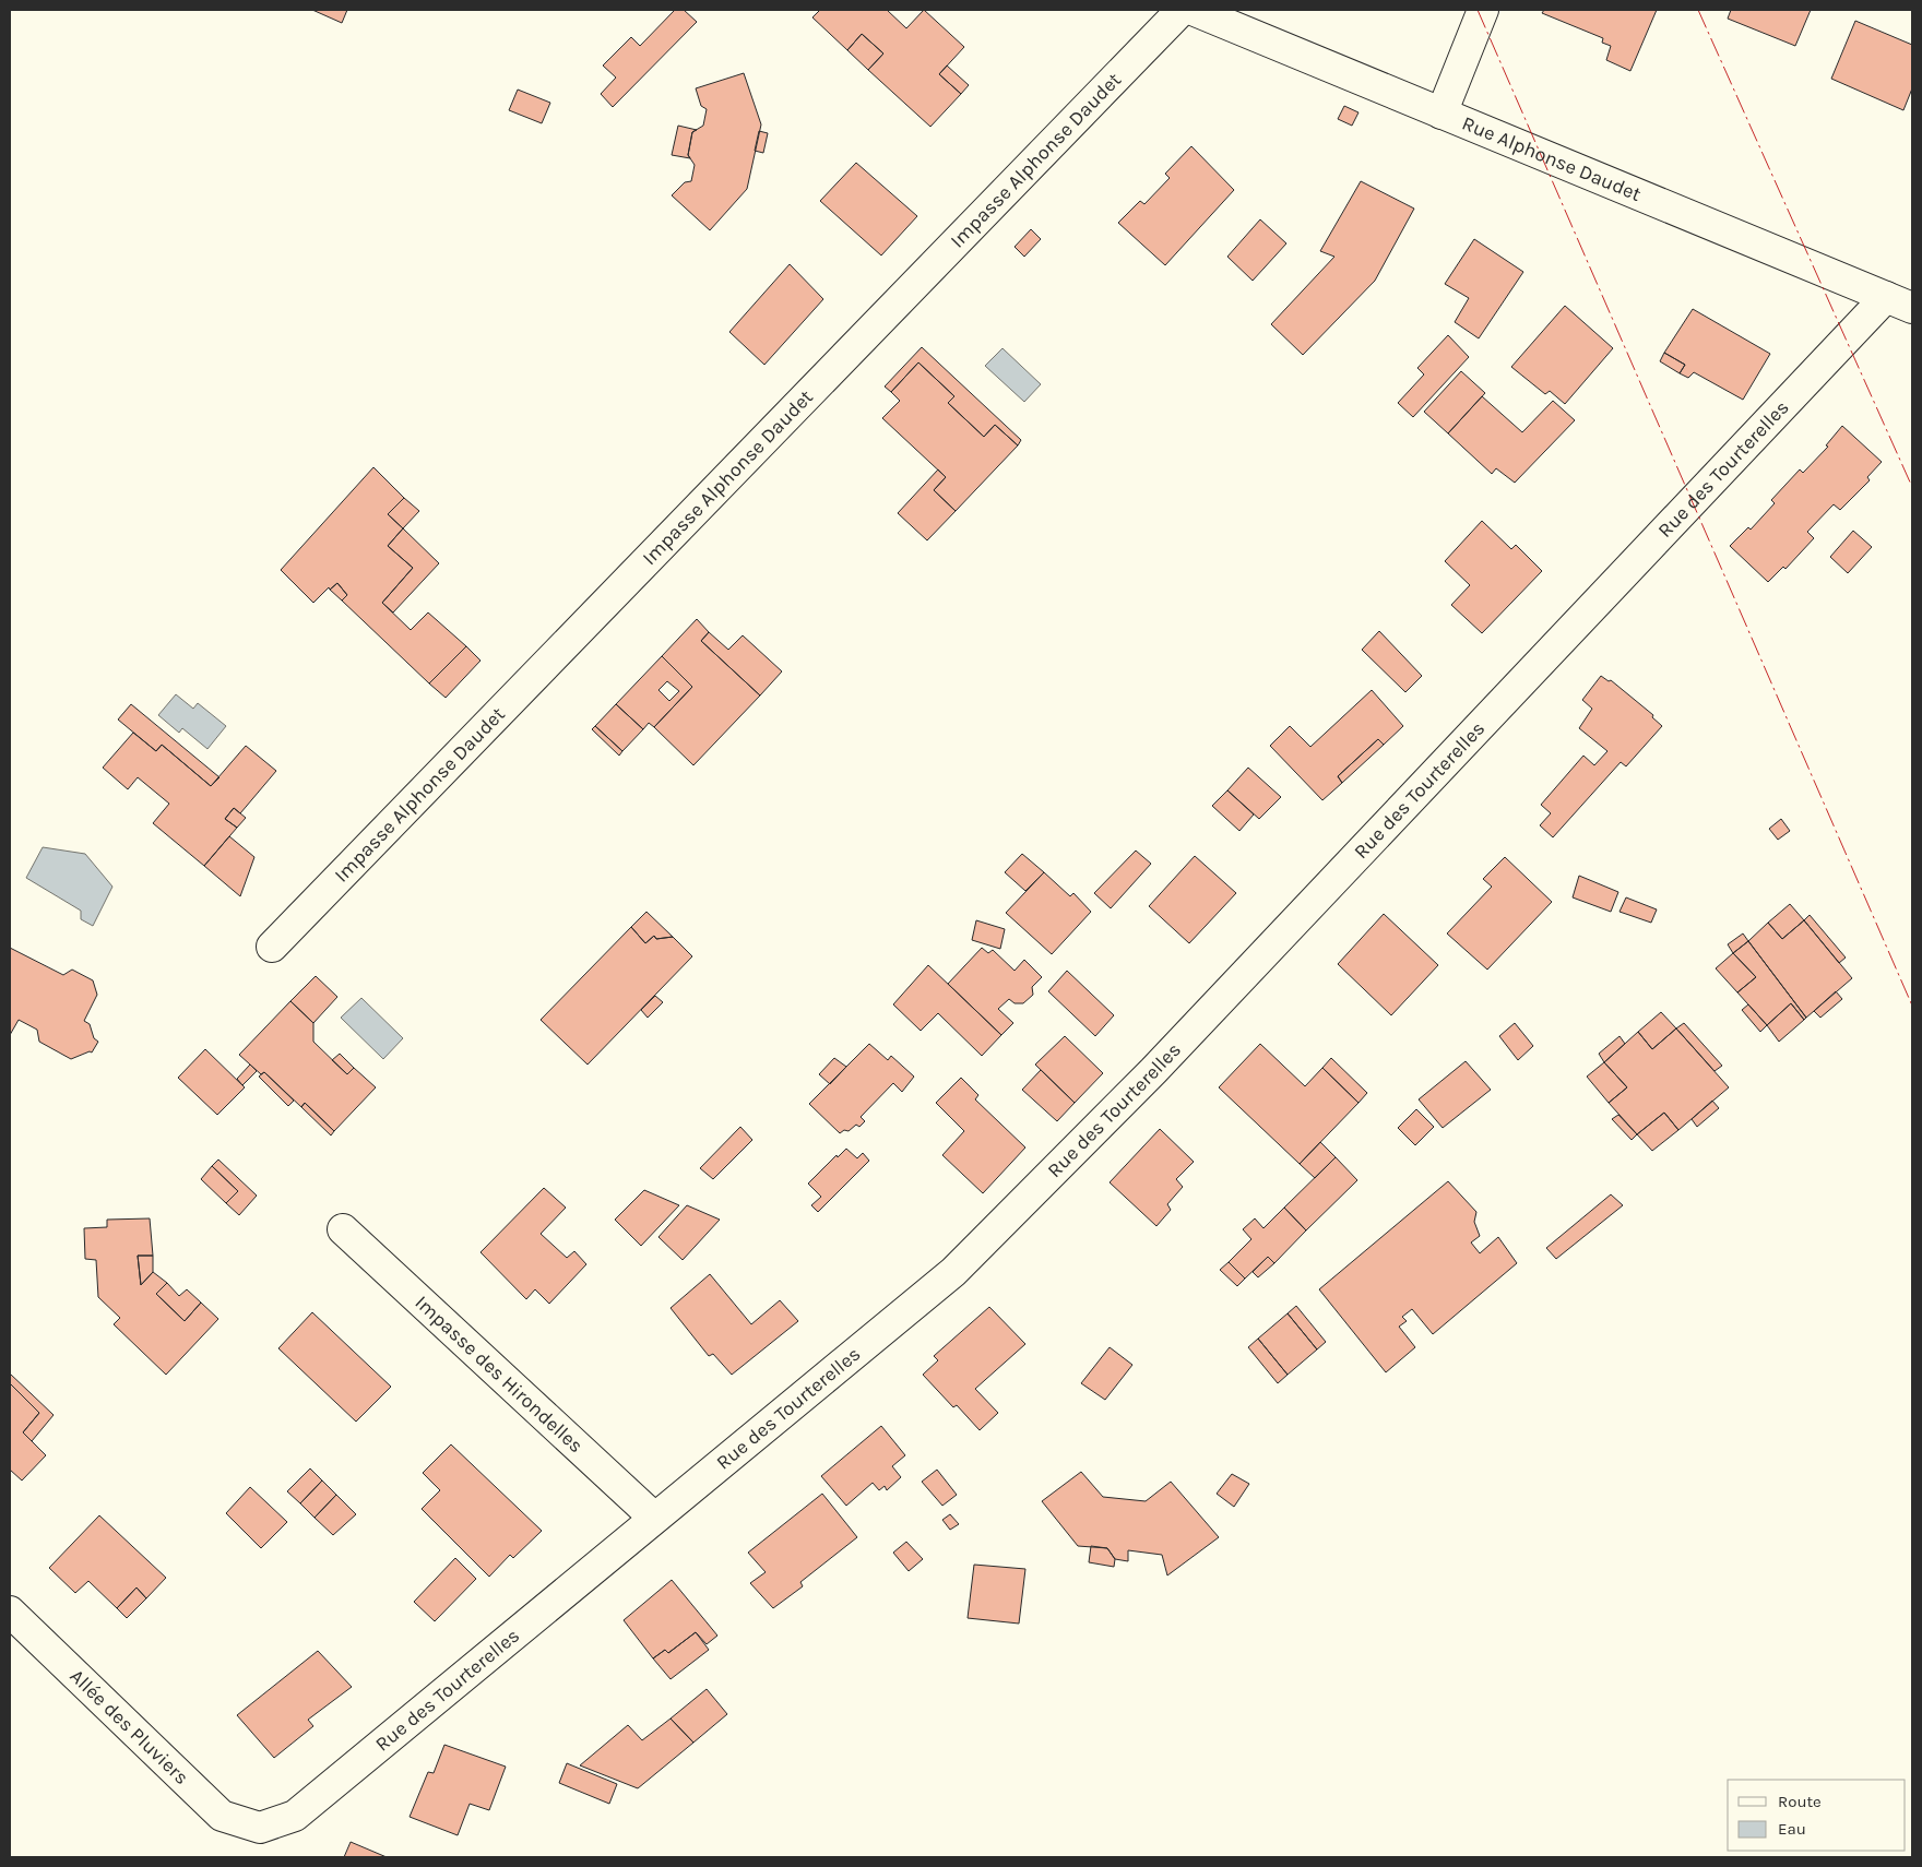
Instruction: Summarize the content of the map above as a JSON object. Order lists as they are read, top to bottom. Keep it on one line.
{"streets":{"street":["Rue Alphonse Daudet","Impasse Alphonse Daudet","Rue des Tourterelles","Impasse des Hirondelles","Allée des Pluviers"]},"crossings":[["Rue Alphonse Daudet","Rue des Tourterelles"],["Rue des Tourterelles","Impasse des Hirondelles"],["Rue des Tourterelles","Allée des Pluviers"]],"legend":["Route","Eau"]}
